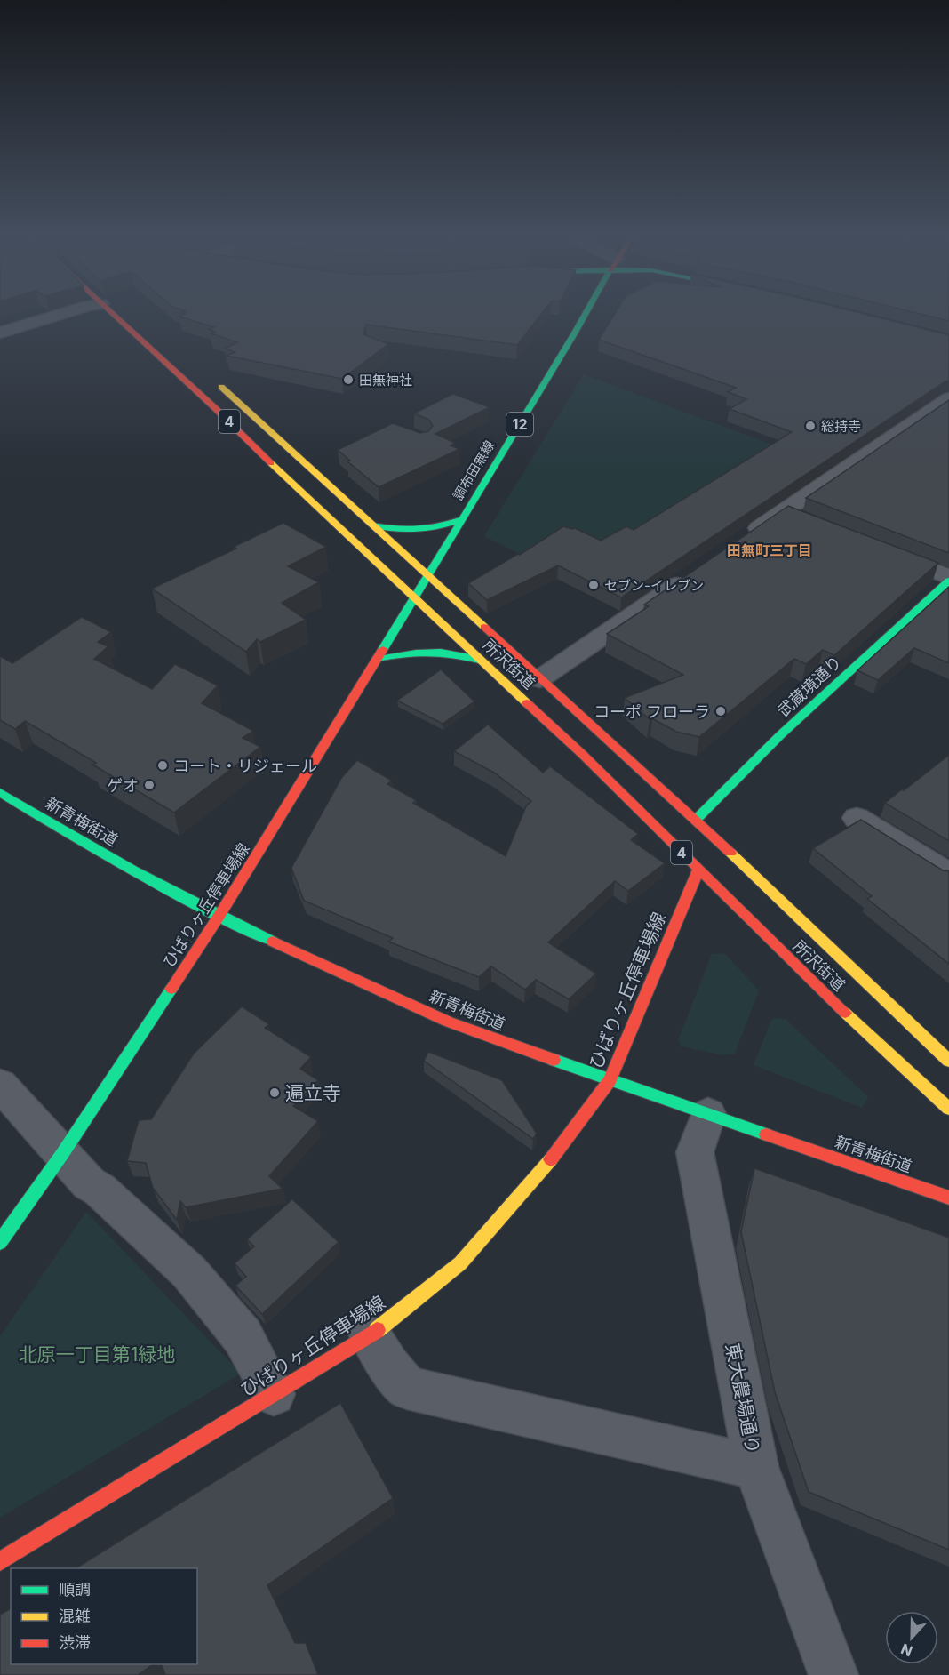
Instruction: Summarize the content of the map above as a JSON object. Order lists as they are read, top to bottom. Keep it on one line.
{"streets":{"main road":["4","12","調布田無線","所沢街道","武蔵境通り","新青梅街道","ひばりヶ丘停車場線"],"street":["東大農場通り"]},"crossings":[["調布田無線","所沢街道"],["調布田無線","ひばりヶ丘停車場線"],["所沢街道","武蔵境通り"],["所沢街道","ひばりヶ丘停車場線"],["新青梅街道","ひばりヶ丘停車場線"],["新青梅街道","東大農場通り"]],"districts":["田無町三丁目"],"parks":["北原一丁目第1緑地"],"places":["田無神社","総持寺","セブン-イレブン","コーポ フローラ","コート・リジェール","ゲオ","遍立寺"],"legend":["順調","混雑","渋滞"],"north":"bottom"}
